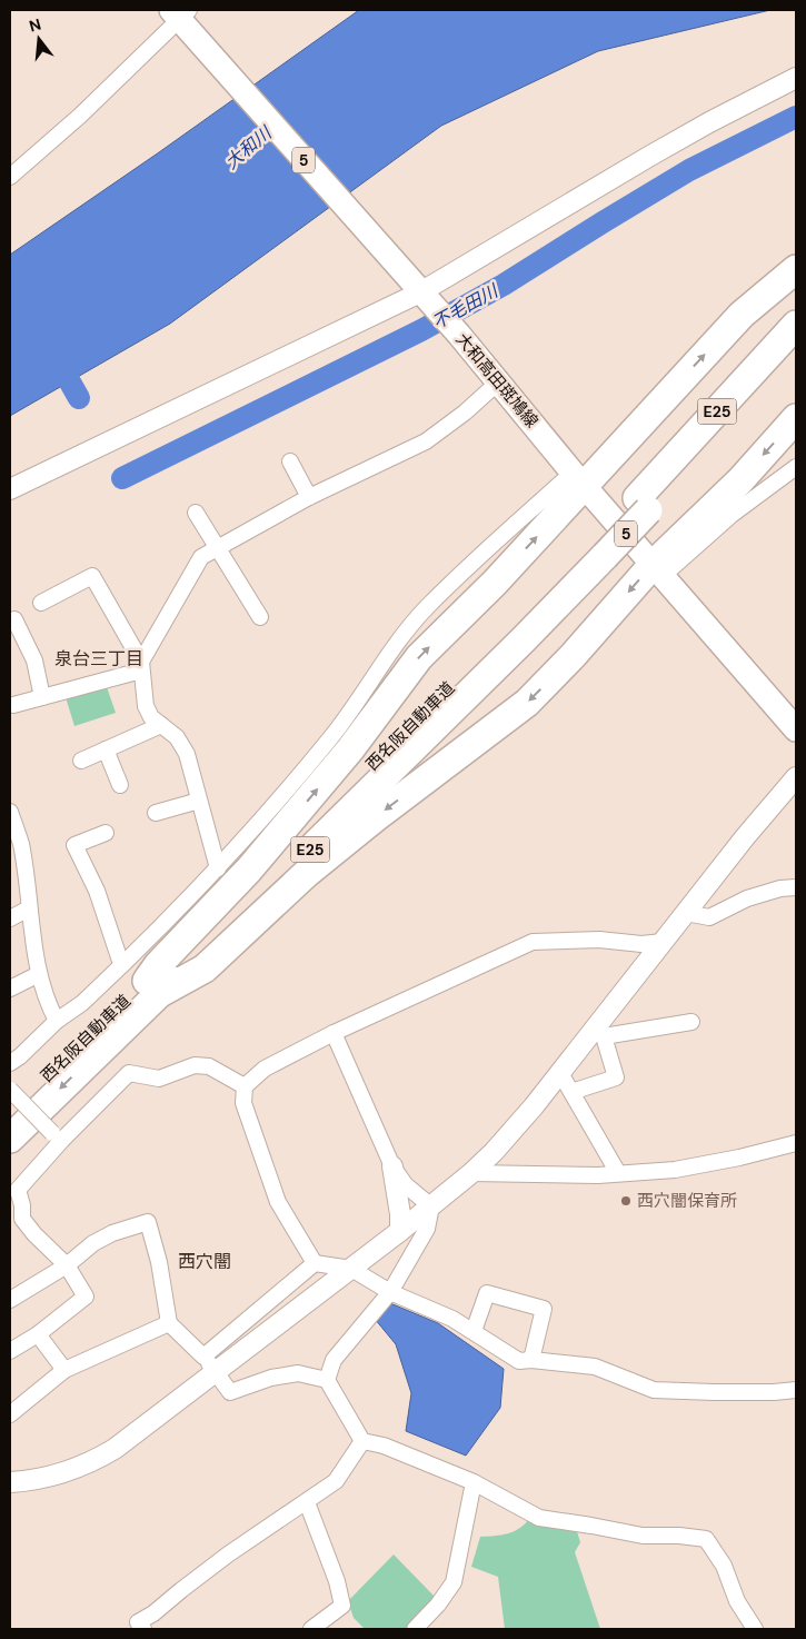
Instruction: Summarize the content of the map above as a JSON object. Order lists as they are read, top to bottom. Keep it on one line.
{"streets":{"highway":["E25","西名阪自動車道"],"main road":["5","大和高田斑鳩線"]},"districts":["泉台三丁目","西穴闇"],"water":["大和川","不毛田川"],"places":["西穴闇保育所"],"north":"top"}
